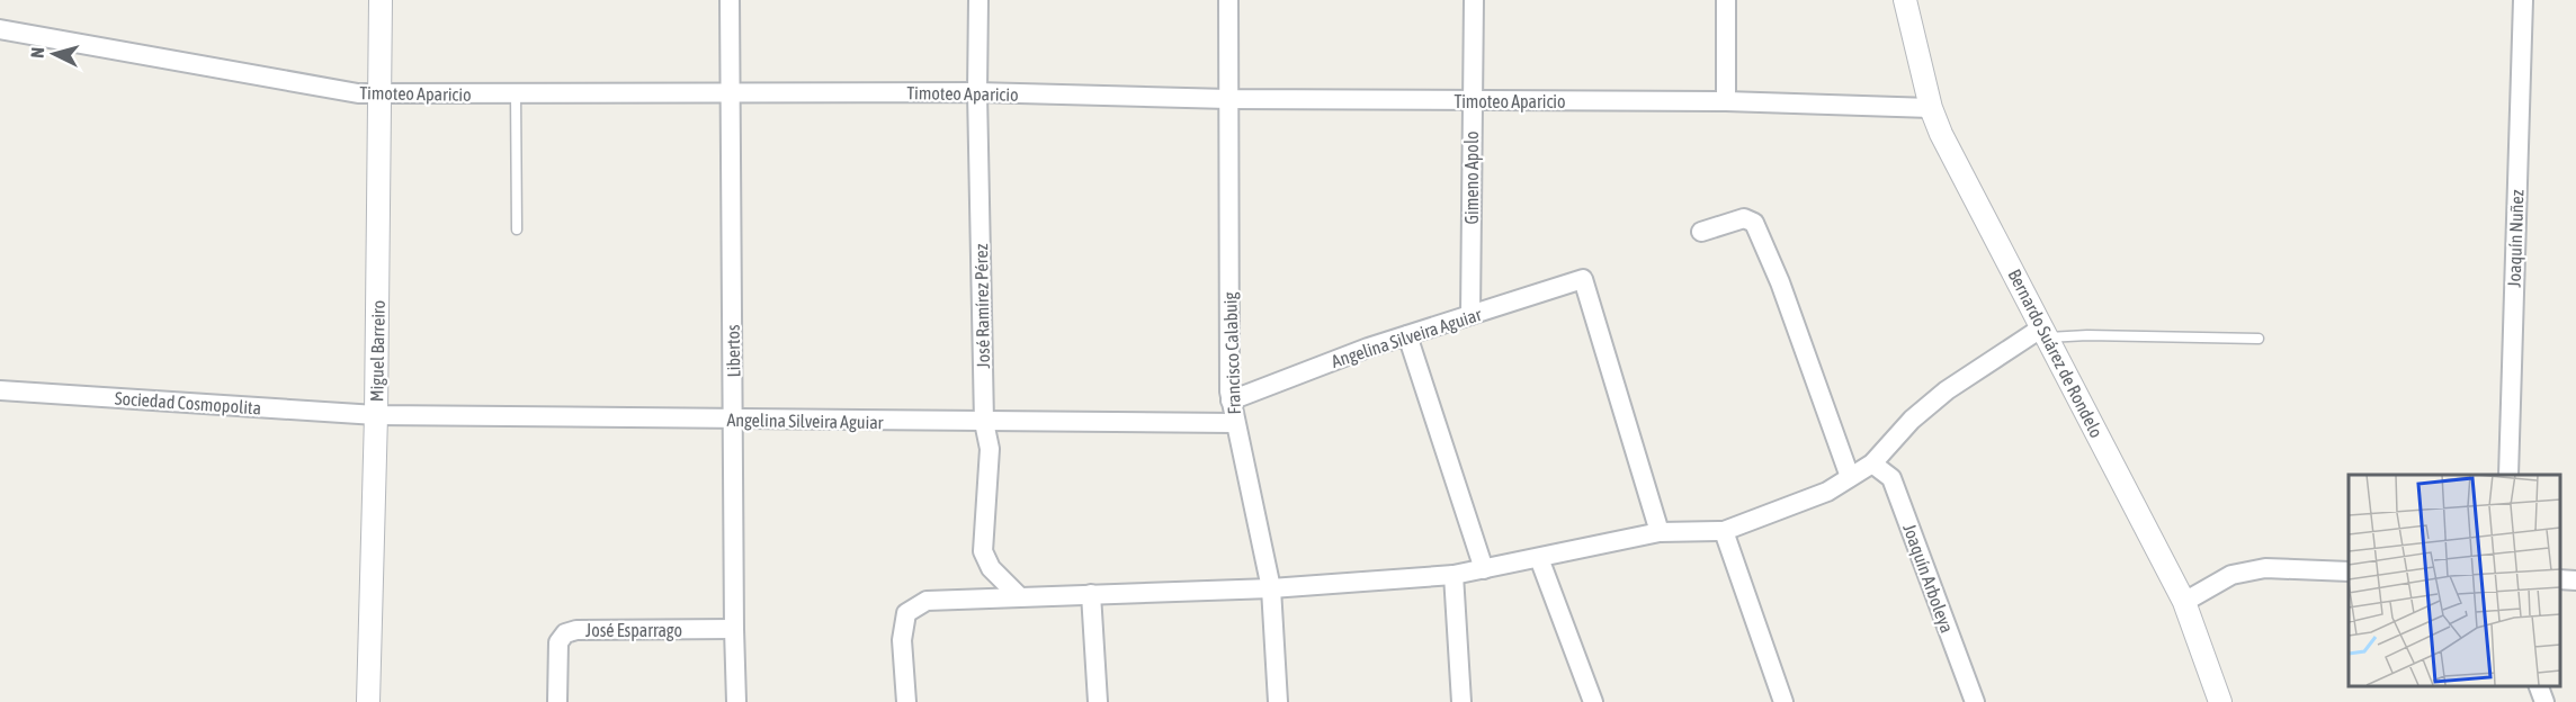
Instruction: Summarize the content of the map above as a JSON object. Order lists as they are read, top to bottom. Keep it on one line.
{"streets":{"street":["Timoteo Aparicio","Gimeno Apolo","Joaquín Nuñez","José Ramírez Pérez","Angelina Silveira Aguiar","Miguel Barreiro","Libertos","Francisco Calabuig","Bernardo Suárez de Rondelo","Sociedad Cosmopolita","Joaquín Arboleya","José Esparrago"]},"crossings":[["Timoteo Aparicio","Gimeno Apolo"],["Timoteo Aparicio","José Ramírez Pérez"],["Timoteo Aparicio","Miguel Barreiro"],["Timoteo Aparicio","Libertos"],["Timoteo Aparicio","Francisco Calabuig"],["Timoteo Aparicio","Bernardo Suárez de Rondelo"],["Gimeno Apolo","Angelina Silveira Aguiar"],["José Ramírez Pérez","Angelina Silveira Aguiar"],["Angelina Silveira Aguiar","Miguel Barreiro"],["Angelina Silveira Aguiar","Libertos"],["Angelina Silveira Aguiar","Francisco Calabuig"],["Angelina Silveira Aguiar","Sociedad Cosmopolita"],["Miguel Barreiro","Sociedad Cosmopolita"],["Libertos","José Esparrago"]],"north":"left"}
